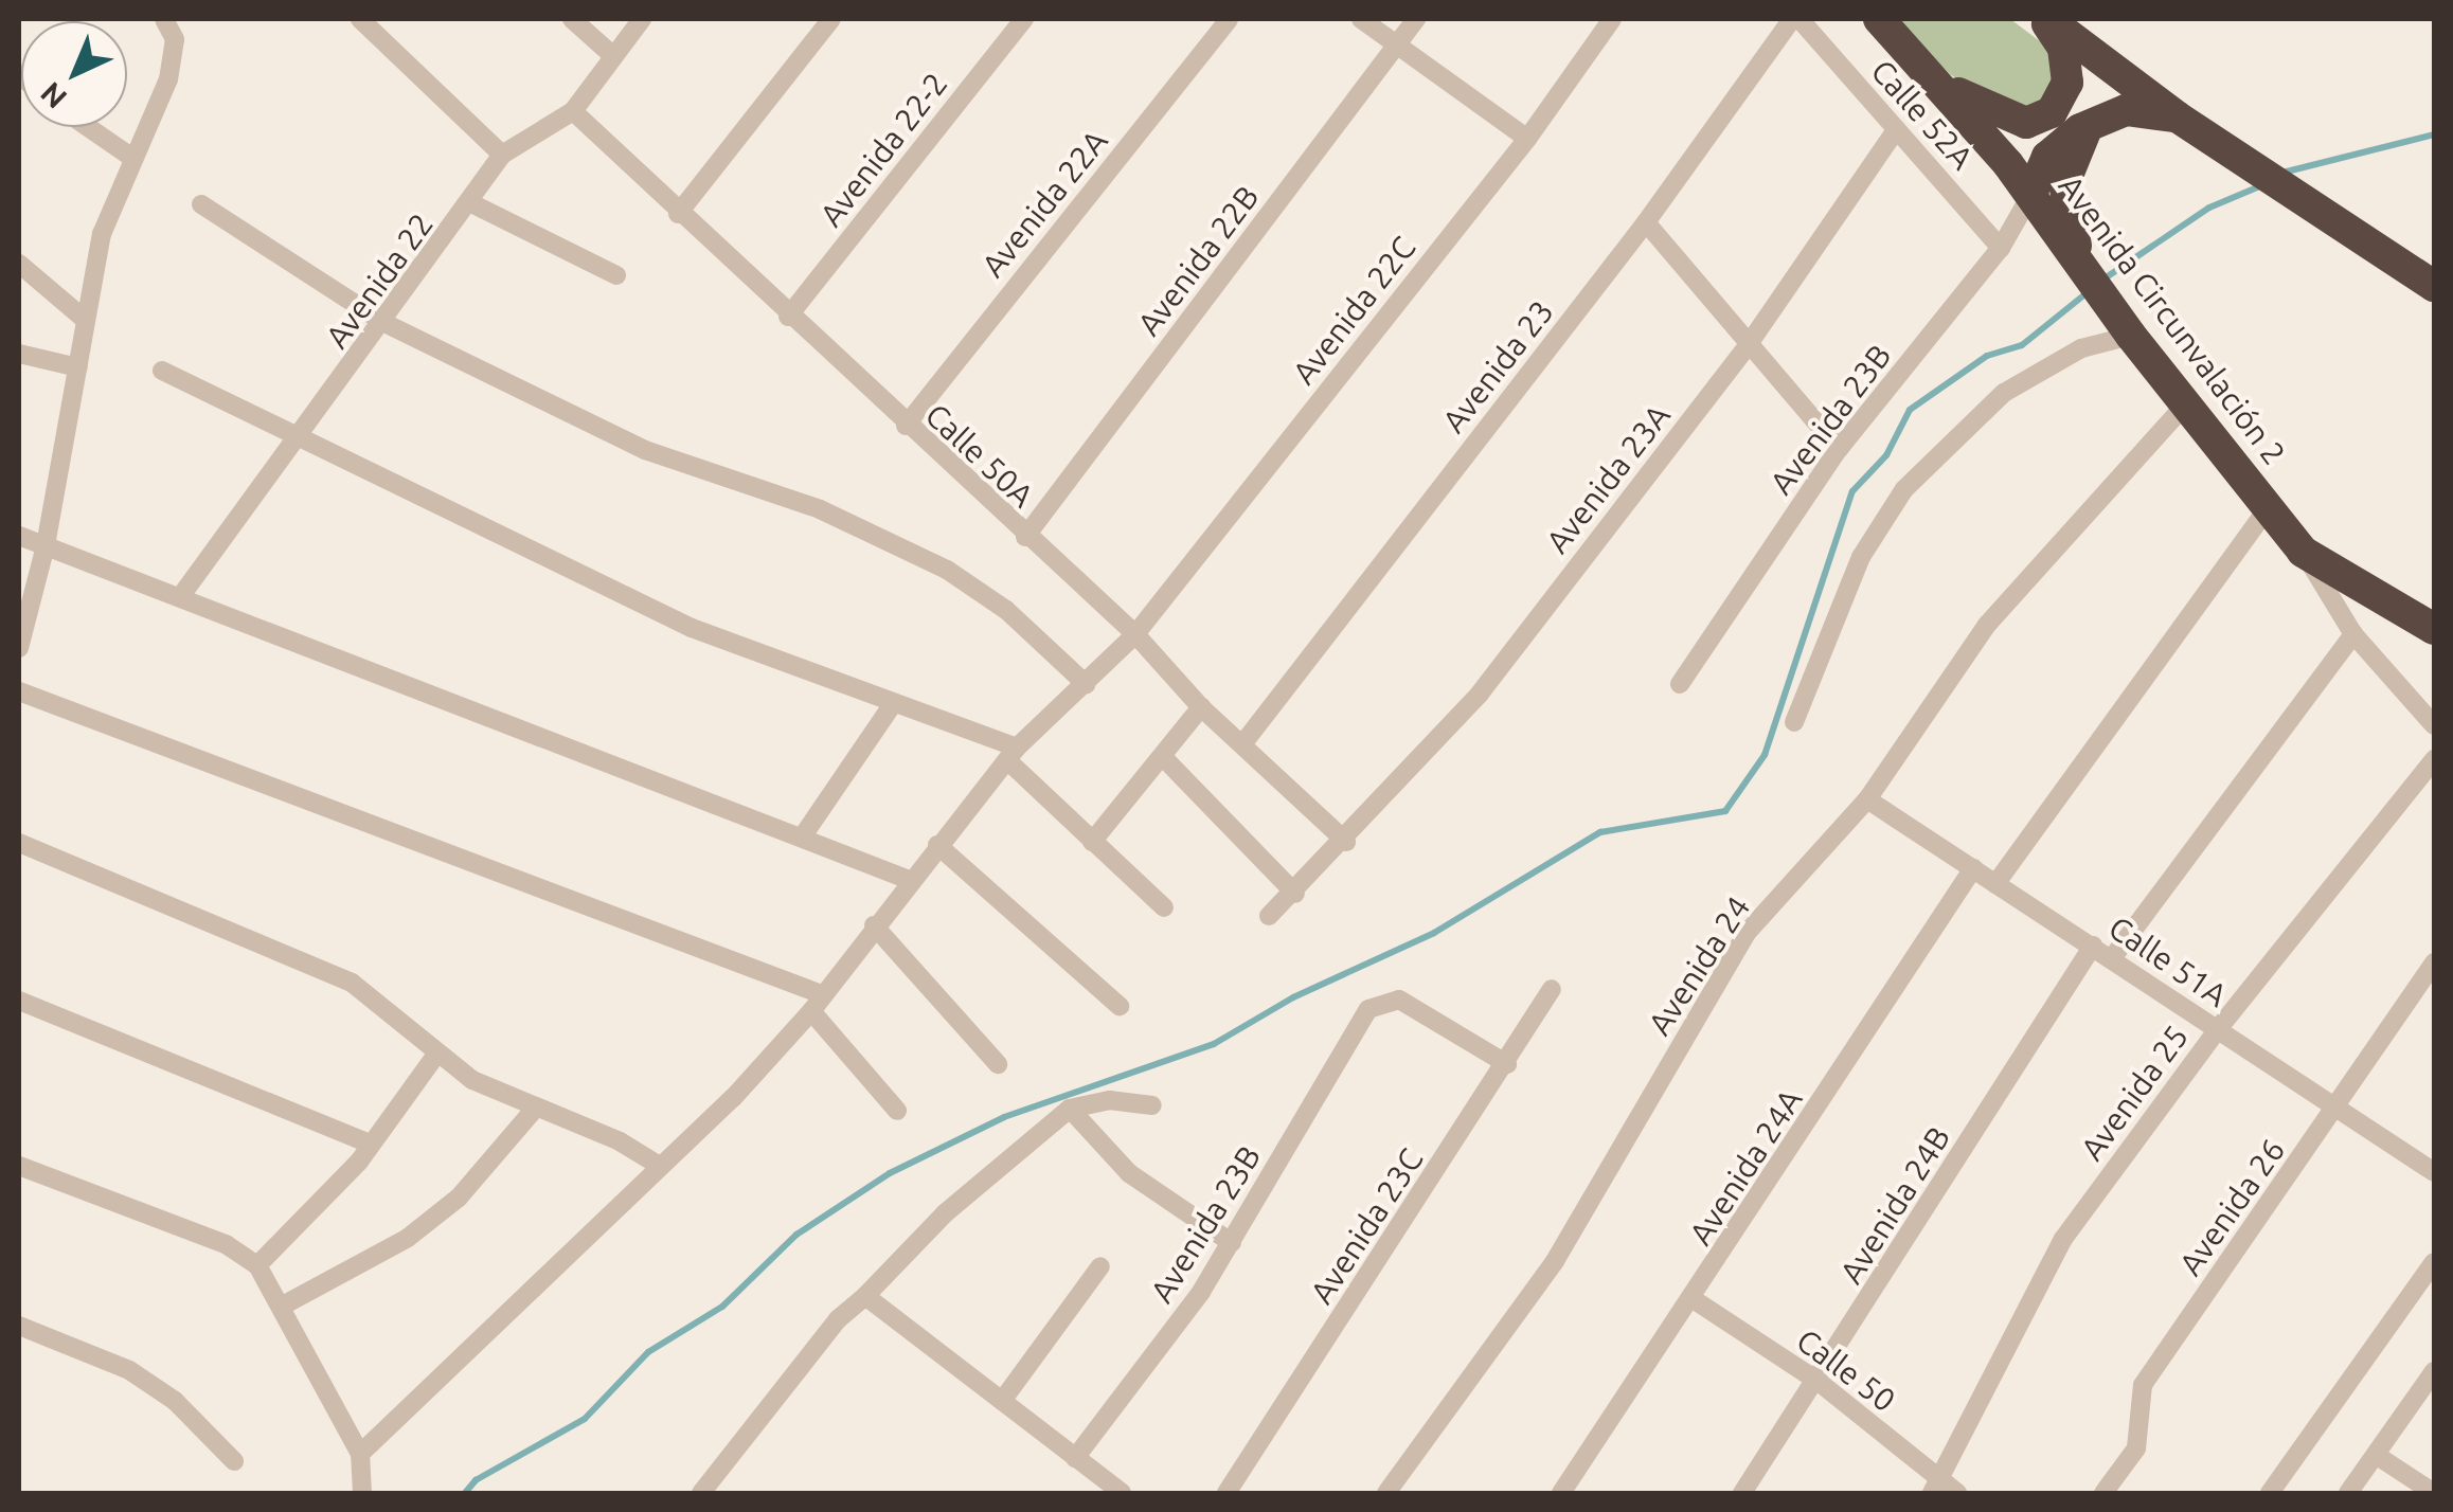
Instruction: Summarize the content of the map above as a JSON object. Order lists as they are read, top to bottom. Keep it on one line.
{"streets":{"highway":["Avenida Circunvalación 2"],"street":["Calle 52A","Avenida 22-2","Avenida 22A","Avenida 22B","Avenida 22","Avenida 22C","Avenida 23","Avenida 23B","Calle 50A","Avenida 23A","Calle 51A","Avenida 24","Avenida 25","Avenida 24A","Avenida 24B","Avenida 26","Avenida 23C","Calle 50"]},"crossings":[["Calle 52A","Avenida 23"],["Calle 52A","Avenida 23B"],["Calle 52A","Avenida 23A"],["Avenida 22-2","Calle 50A"],["Avenida 22A","Calle 50A"],["Avenida 22B","Calle 50A"],["Avenida 22","Calle 50A"],["Avenida 22C","Calle 50A"],["Avenida Circunvalación 2","Avenida 23B"],["Avenida Circunvalación 2","Avenida 24"],["Avenida 23","Calle 50A"],["Avenida 23B","Avenida 23C"],["Calle 50A","Avenida 23A"],["Calle 51A","Avenida 24"],["Calle 51A","Avenida 25"],["Calle 51A","Avenida 24A"],["Calle 51A","Avenida 24B"],["Calle 51A","Avenida 26"],["Avenida 25","Calle 50"],["Avenida 24A","Calle 50"],["Avenida 24B","Calle 50"]],"north":"bottom left"}
